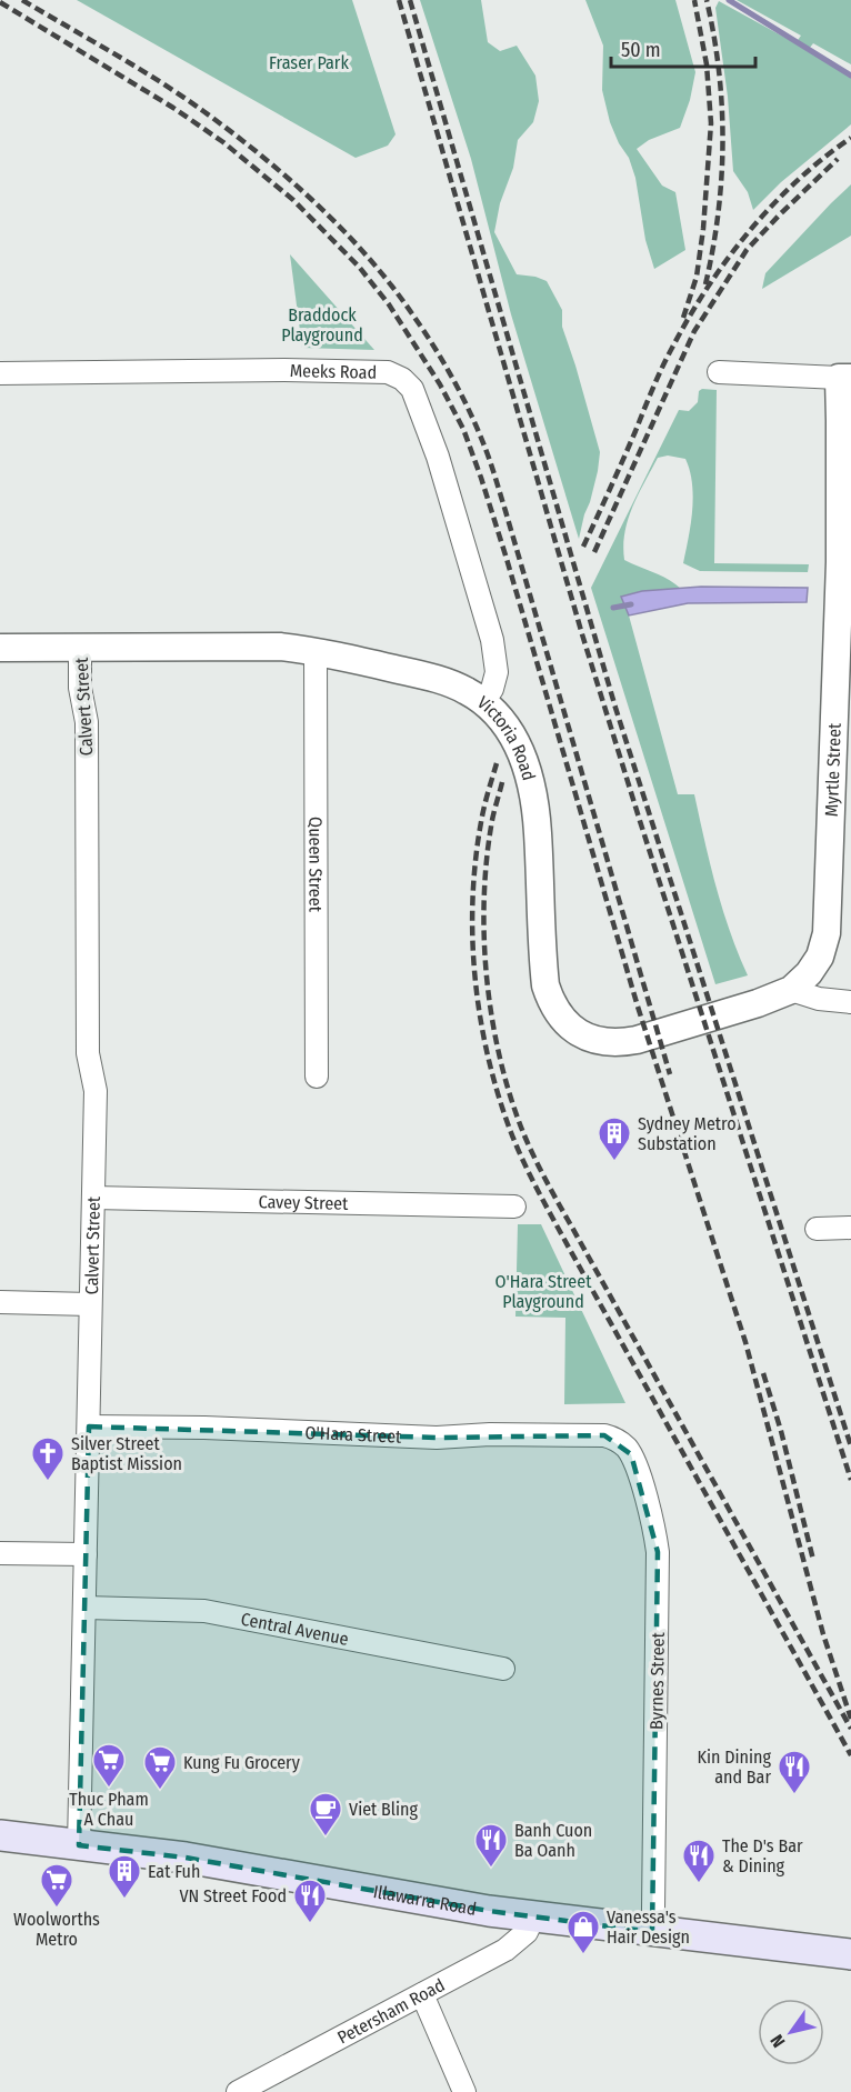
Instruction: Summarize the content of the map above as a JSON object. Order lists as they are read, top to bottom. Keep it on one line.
{"streets":{"main road":["Illawarra Road"],"street":["Meeks Road","Calvert Street","Victoria Road","Myrtle Street","Queen Street","Cavey Street","O'Hara Street","Central Avenue","Byrnes Street","Petersham Road"]},"crossings":[["Meeks Road","Victoria Road"],["Calvert Street","Victoria Road"],["Calvert Street","Cavey Street"],["Calvert Street","O'Hara Street"],["Calvert Street","Central Avenue"],["Calvert Street","Illawarra Road"],["Victoria Road","Myrtle Street"],["Victoria Road","Queen Street"],["O'Hara Street","Byrnes Street"],["Byrnes Street","Illawarra Road"],["Illawarra Road","Petersham Road"]],"parks":["Fraser Park","Braddock Playground","O'Hara Street Playground"],"places":{"building":["Sydney Metro Substation","Eat Fuh"],"church":["Silver Street Baptist Mission"],"supermarket":["Thuc Pham A Chau","Kung Fu Grocery","Woolworths Metro"],"restaurant":["Kin Dining and Bar","Banh Cuon Ba Oanh","The D's Bar & Dining","VN Street Food"],"cafe":["Viet Bling"],"shop":["Vanessa's Hair Design"]},"scale_bar":"50 m","north":"bottom left"}
